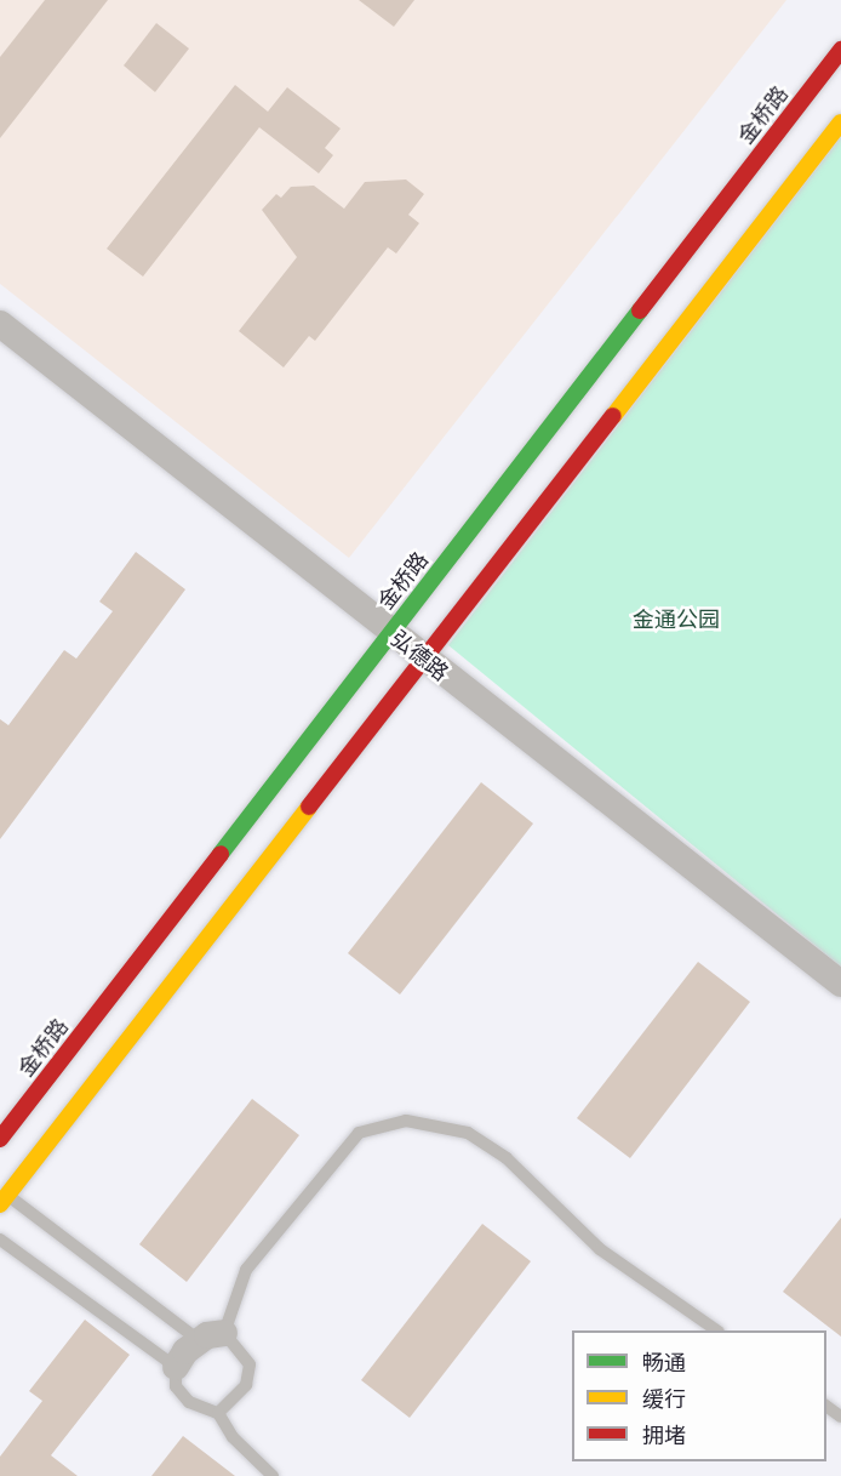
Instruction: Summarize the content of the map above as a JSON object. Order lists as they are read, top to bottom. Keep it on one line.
{"streets":{"street":["金桥路","弘德路"]},"crossings":[["金桥路","弘德路"]],"parks":["金通公园"],"legend":["畅通","缓行","拥堵"]}
